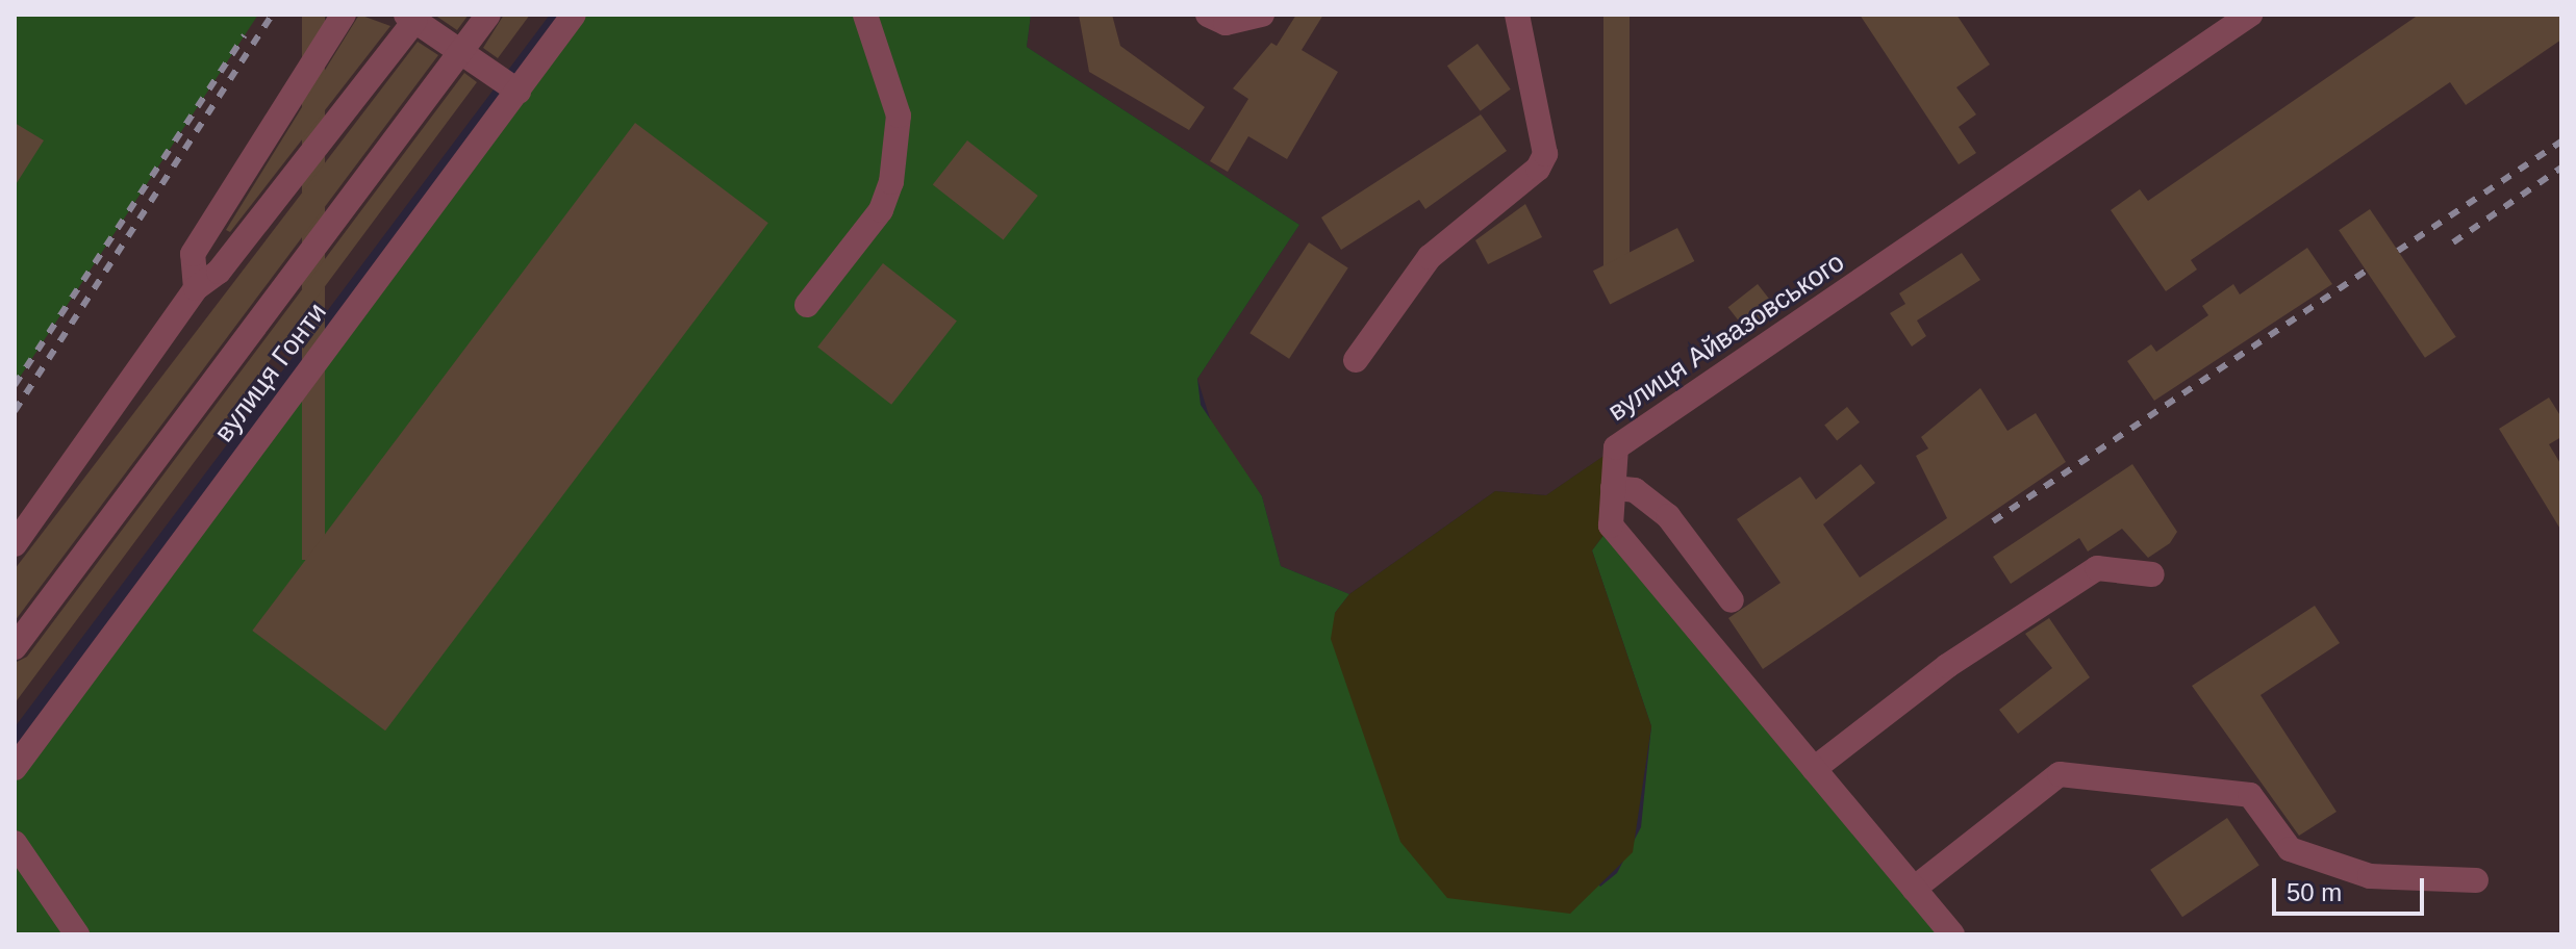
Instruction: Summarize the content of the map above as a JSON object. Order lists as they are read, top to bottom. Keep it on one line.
{"streets":{"street":["вулиця Айвазовського","вулиця Гонти"]},"scale_bar":"50 m"}
